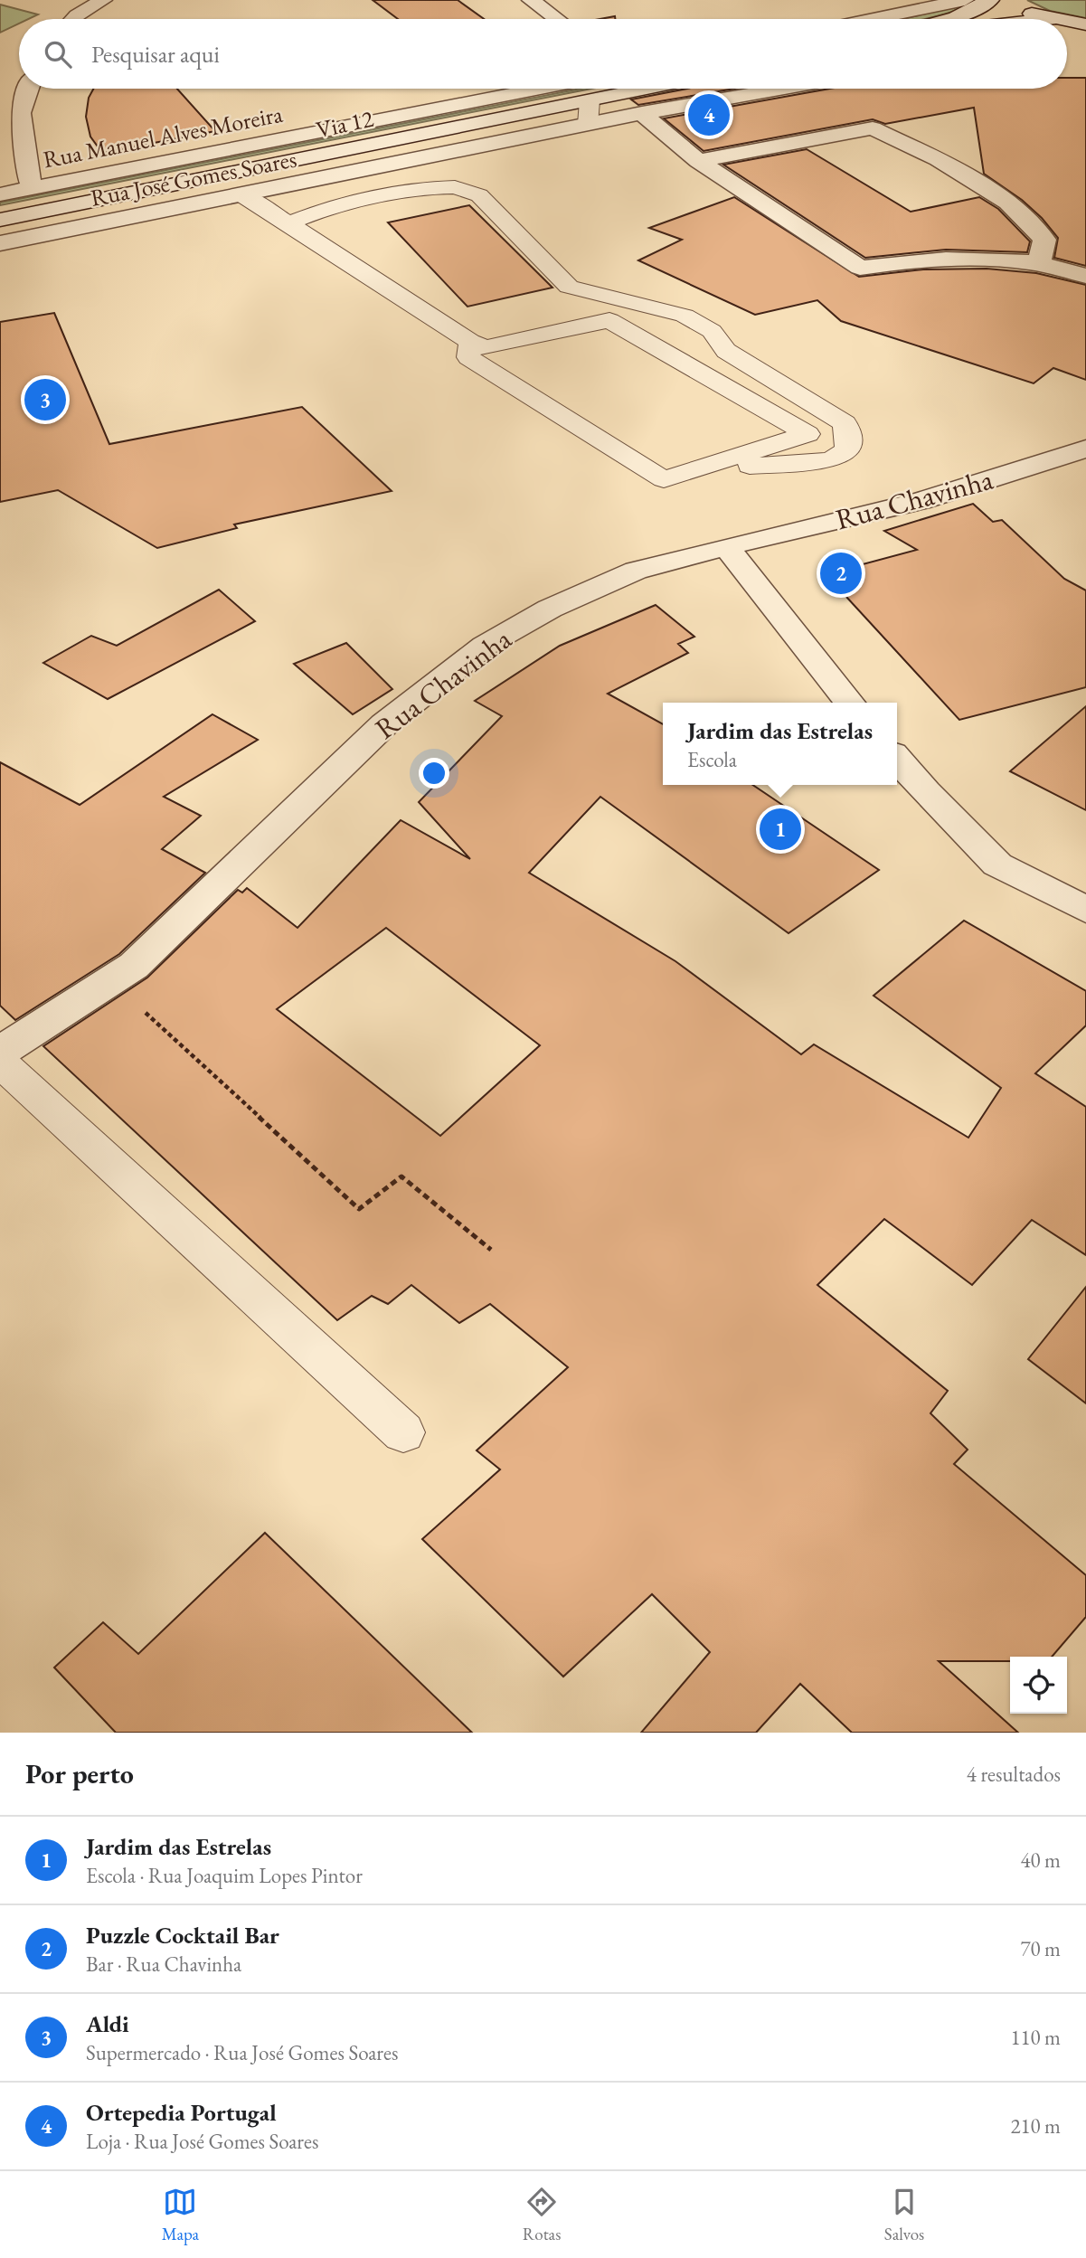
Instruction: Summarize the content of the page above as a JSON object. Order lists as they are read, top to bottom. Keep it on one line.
{"streets":{"street":["Via 12","Rua Manuel Alves Moreira","Rua José Gomes Soares","Rua Chavinha"]},"page":{"search":"Pesquisar aqui","pins":["4","3","2","1"],"popup":["Jardim das Estrelas","Escola"],"heading":["Por perto","4 resultados"],"list":[{"mark":"1","name":"Jardim das Estrelas","note":"Escola · Rua Joaquim Lopes Pintor","value":"40 m"},{"mark":"2","name":"Puzzle Cocktail Bar","note":"Bar · Rua Chavinha","value":"70 m"},{"mark":"3","name":"Aldi","note":"Supermercado · Rua José Gomes Soares","value":"110 m"},{"mark":"4","name":"Ortepedia Portugal","note":"Loja · Rua José Gomes Soares","value":"210 m"}],"nav":["Mapa","Rotas","Salvos"]}}
